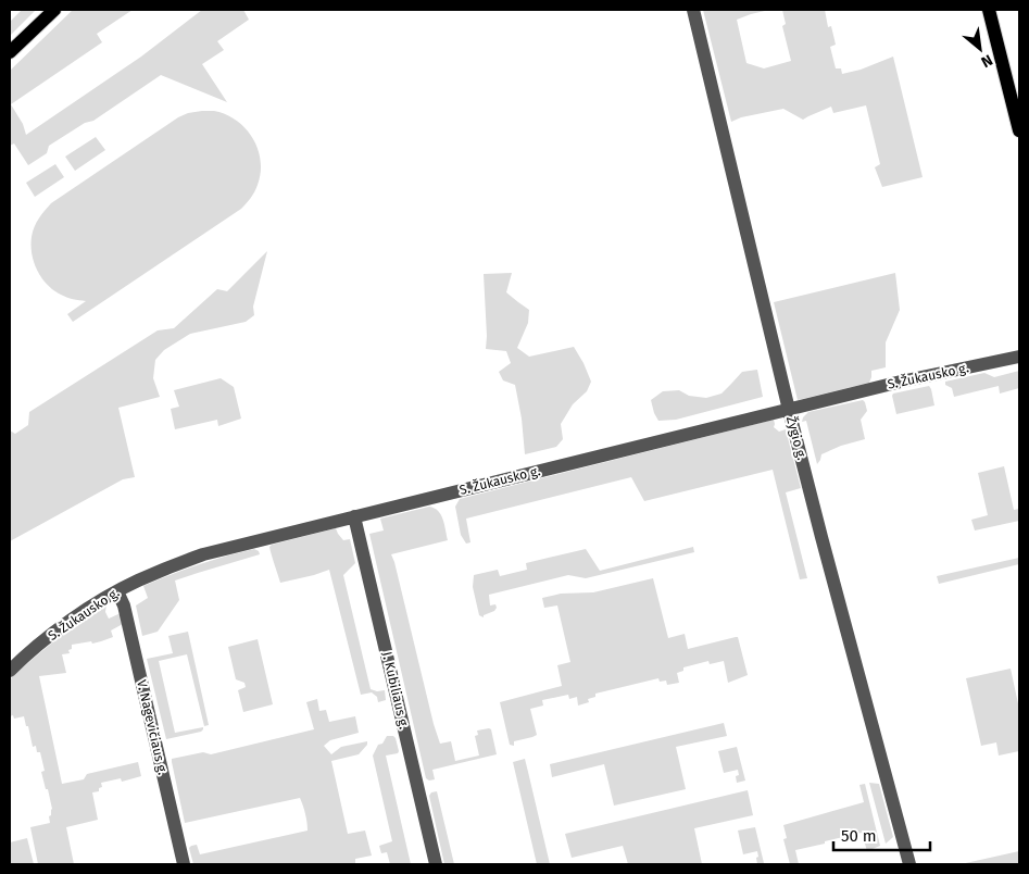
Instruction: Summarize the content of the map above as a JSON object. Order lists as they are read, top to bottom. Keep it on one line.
{"streets":{"street":["S. Žukausko g.","Žygio g.","J. Kubiliaus g.","V. Nagevičiaus g."]},"crossings":[["S. Žukausko g.","Žygio g."],["S. Žukausko g.","J. Kubiliaus g."],["S. Žukausko g.","V. Nagevičiaus g."]],"scale_bar":"50 m","north":"bottom right"}
